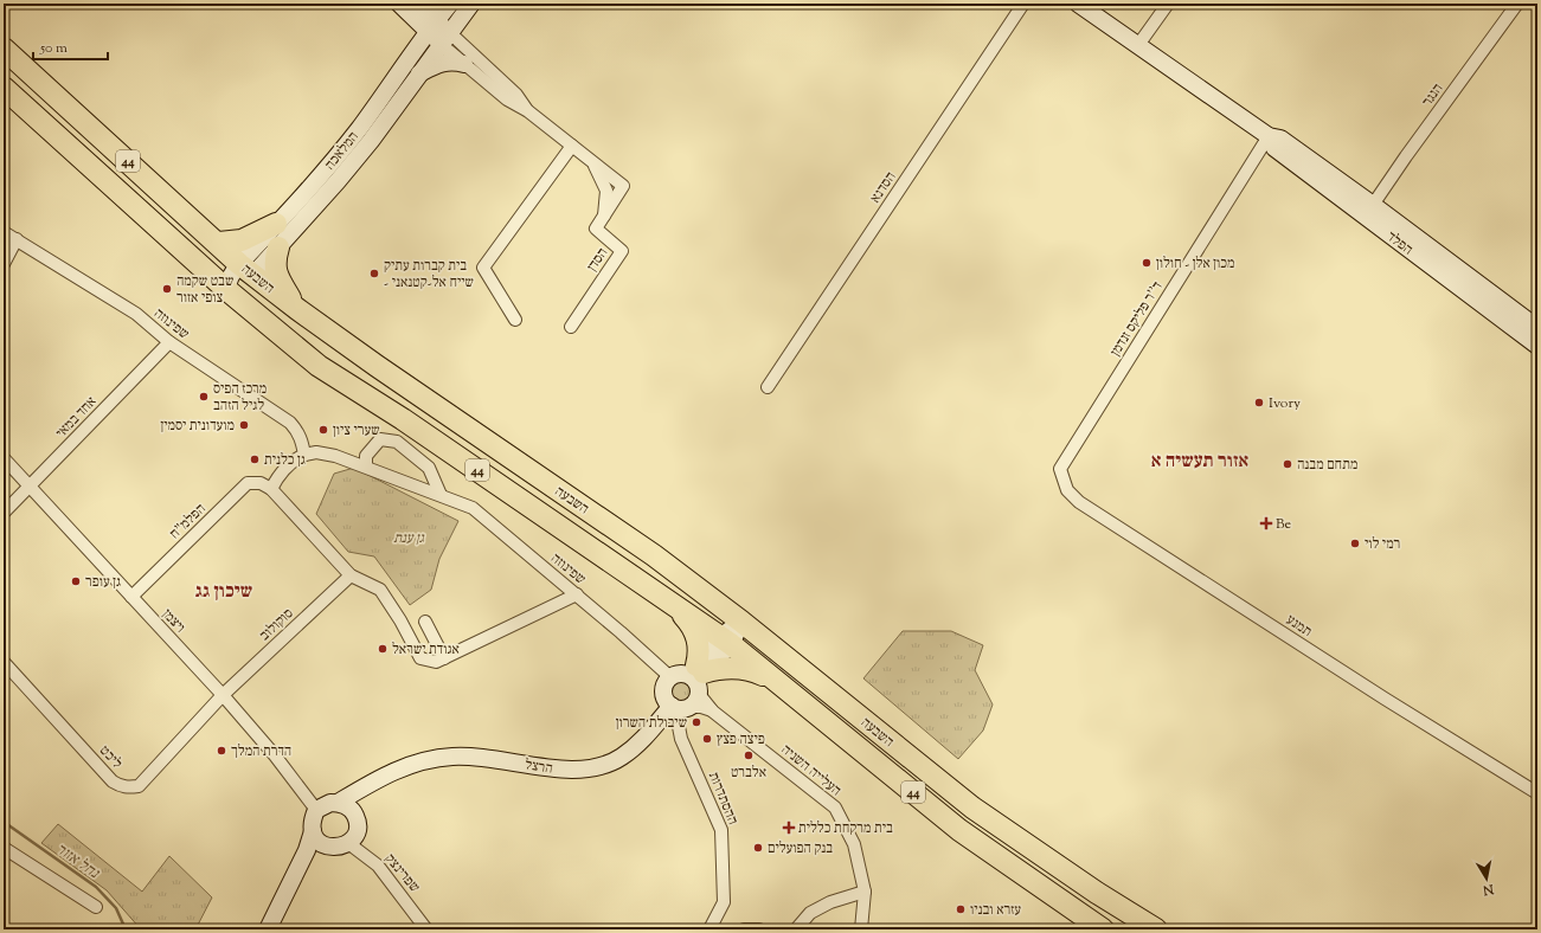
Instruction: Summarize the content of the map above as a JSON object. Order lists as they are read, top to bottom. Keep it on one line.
{"streets":{"highway":["44","השבעה"],"street":["הנגר","המלאכה","הסדנא","הפלד","הסדן","ד''ר פליקס זנדמן","שפינוזה","אחד במאי","הפלמ\"ח","ויצמן","סוקולוב","תמנע","ליכט","הרצל","העלייה השניה","ההסתדרות","שפרינצק"]},"crossings":[["הנגר","הפלד"],["המלאכה","44"],["המלאכה","הסדן"],["המלאכה","השבעה"],["44","השבעה"],["הפלד","ד''ר פליקס זנדמן"],["השבעה","הרצל"],["ד''ר פליקס זנדמן","תמנע"],["שפינוזה","אחד במאי"],["אחד במאי","ויצמן"],["הפלמ\"ח","ויצמן"],["ויצמן","סוקולוב"],["ויצמן","ליכט"],["ויצמן","הרצל"],["ויצמן","שפרינצק"],["סוקולוב","ליכט"],["הרצל","העלייה השניה"],["הרצל","ההסתדרות"],["הרצל","שפרינצק"],["העלייה השניה","ההסתדרות"]],"districts":["אזור תעשיה א","שיכון גג"],"water":["נחל אזור"],"parks":["גן ענת"],"places":{"other":["מכון אלן - חולון","בית קברות עתיק - שייח אל-קטנאני","שבט שקמה צופי אזור","מרכז הפיס לגיל הזהב","Ivory","מועדונית יסמין","שערי ציון","גן כלנית","מתחם מבנה","רמי לוי","גן עופר","אגודת ישראל","שיבולת השרון","פיצה פצץ","הדרת המלך","אלברט","בנק הפועלים","עזרא ובניו"],"health":["Be","בית מרקחת כללית"]},"scale_bar":"50 m","north":"bottom"}
